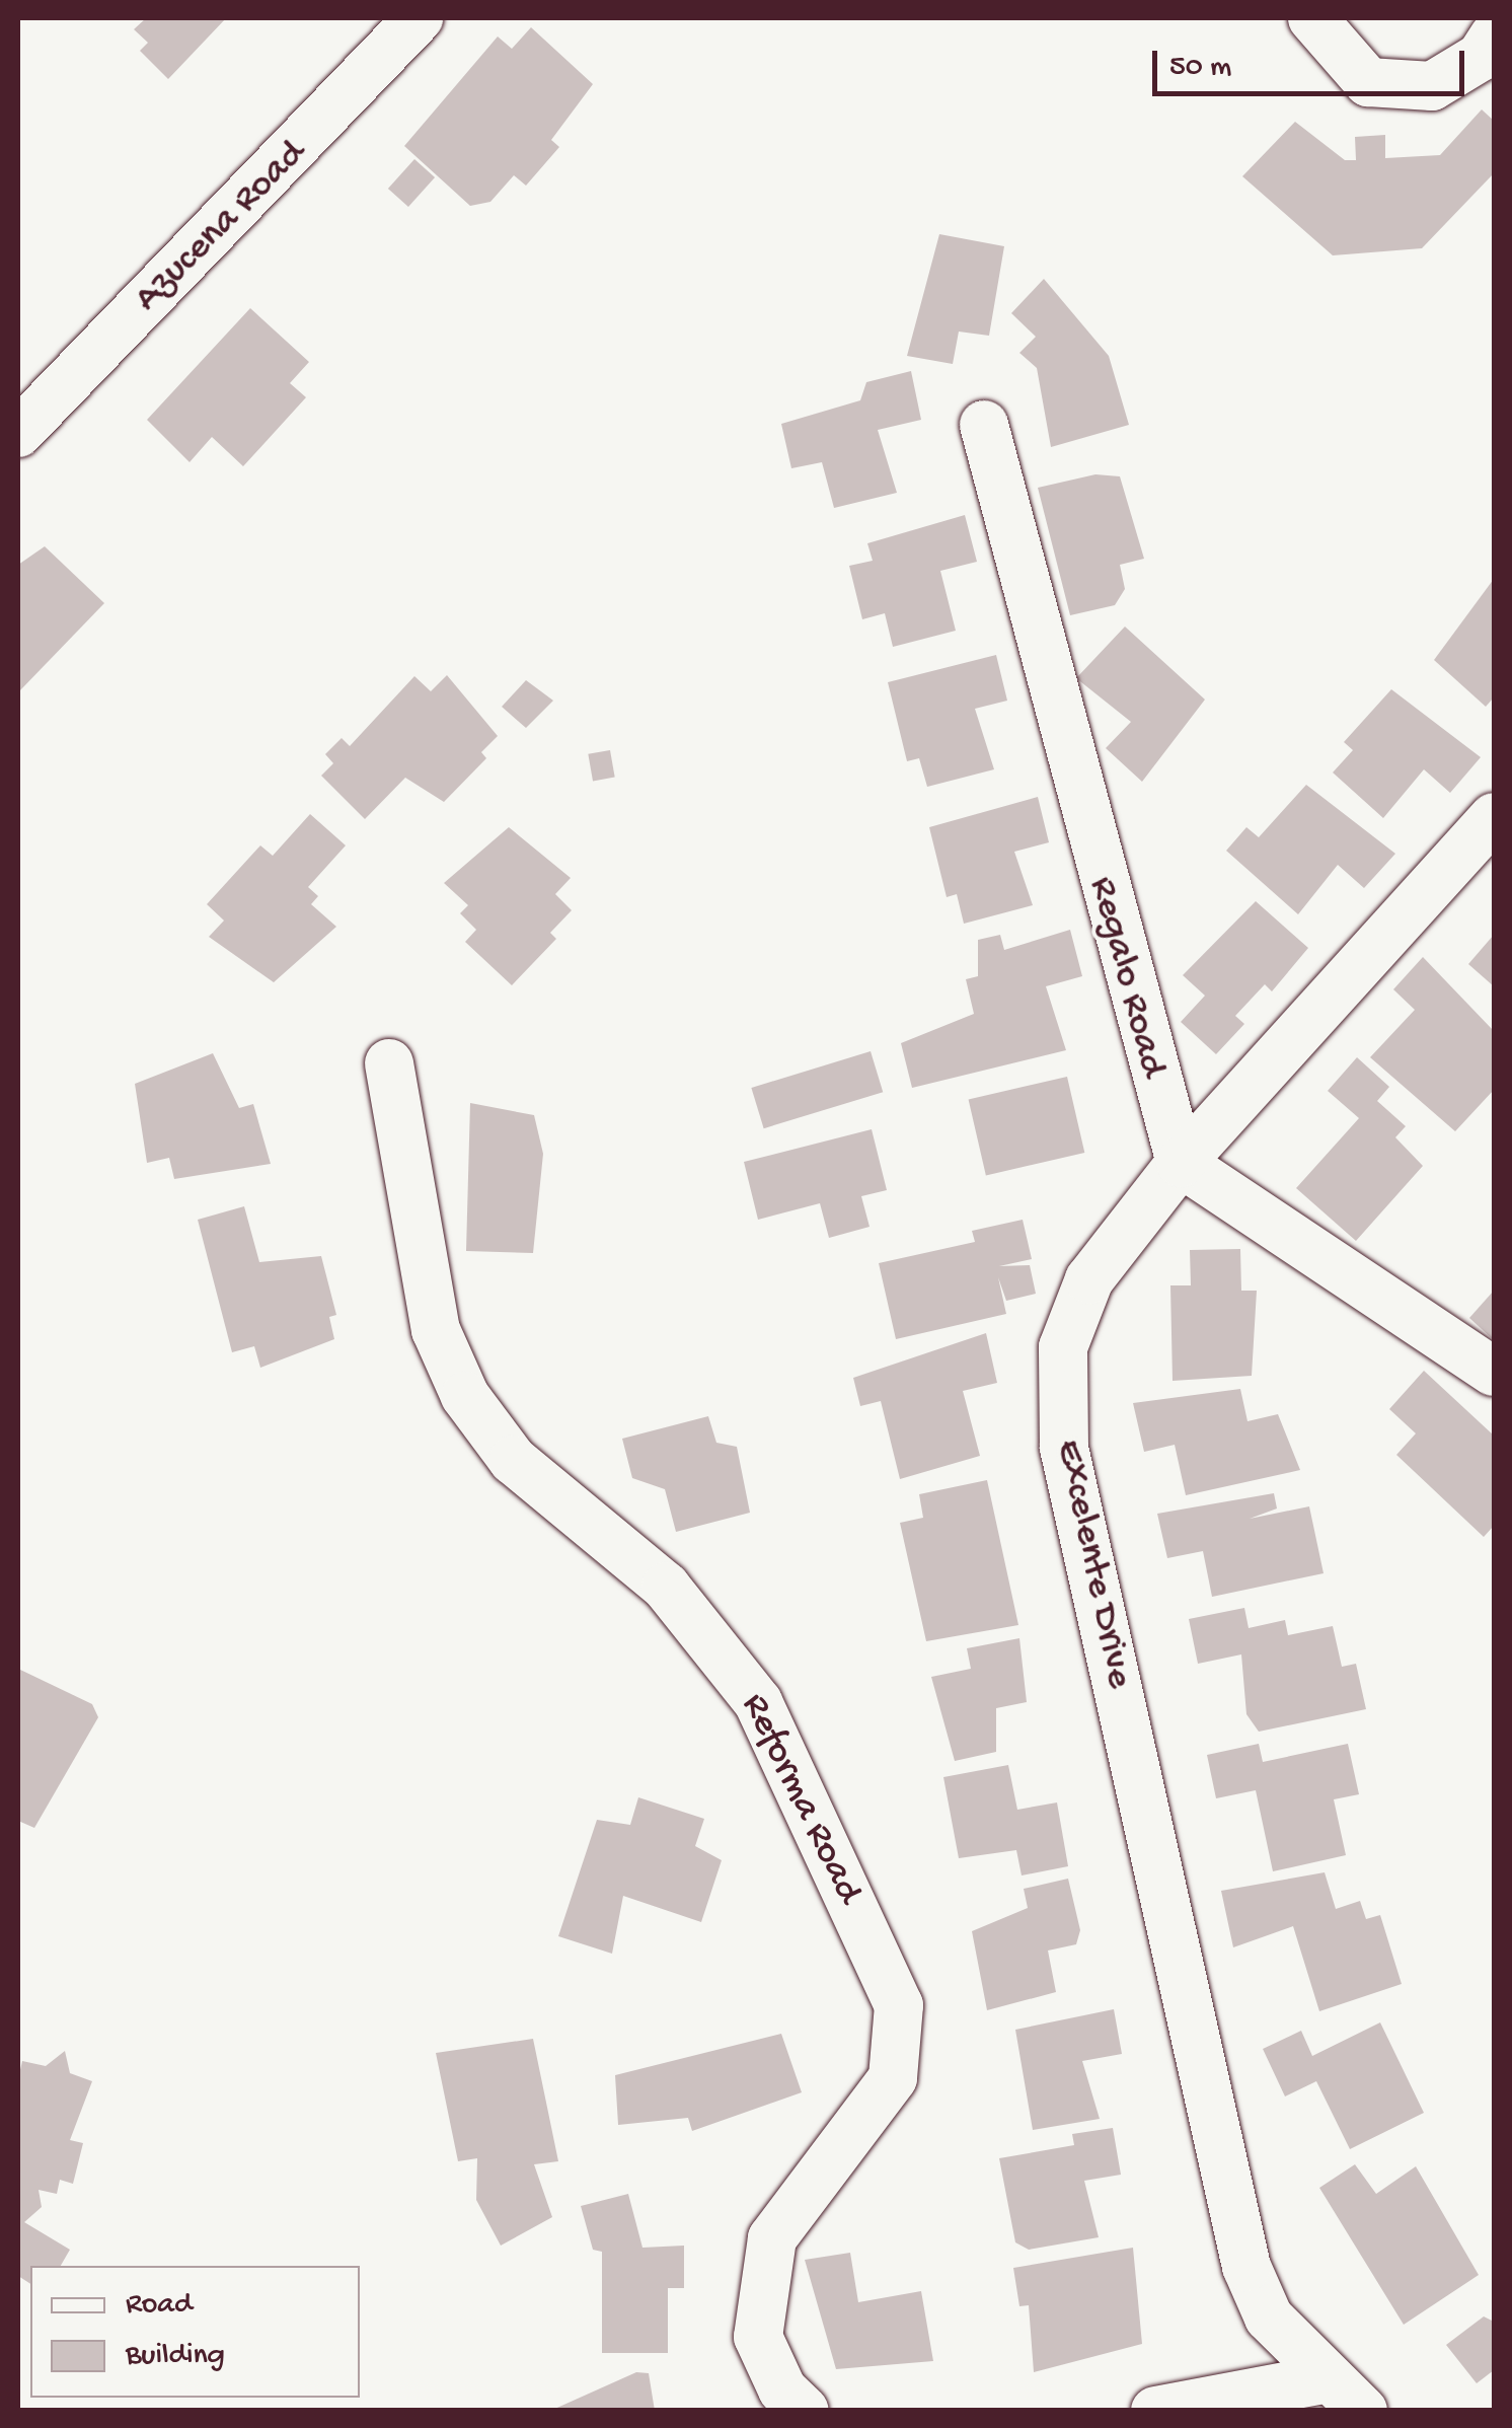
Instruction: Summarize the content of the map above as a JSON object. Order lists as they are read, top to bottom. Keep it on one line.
{"streets":{"street":["Azucena Road","Regalo Road","Excelente Drive","Reforma Road"]},"crossings":[["Regalo Road","Excelente Drive"]],"legend":["Road","Building"],"scale_bar":"50 m"}
